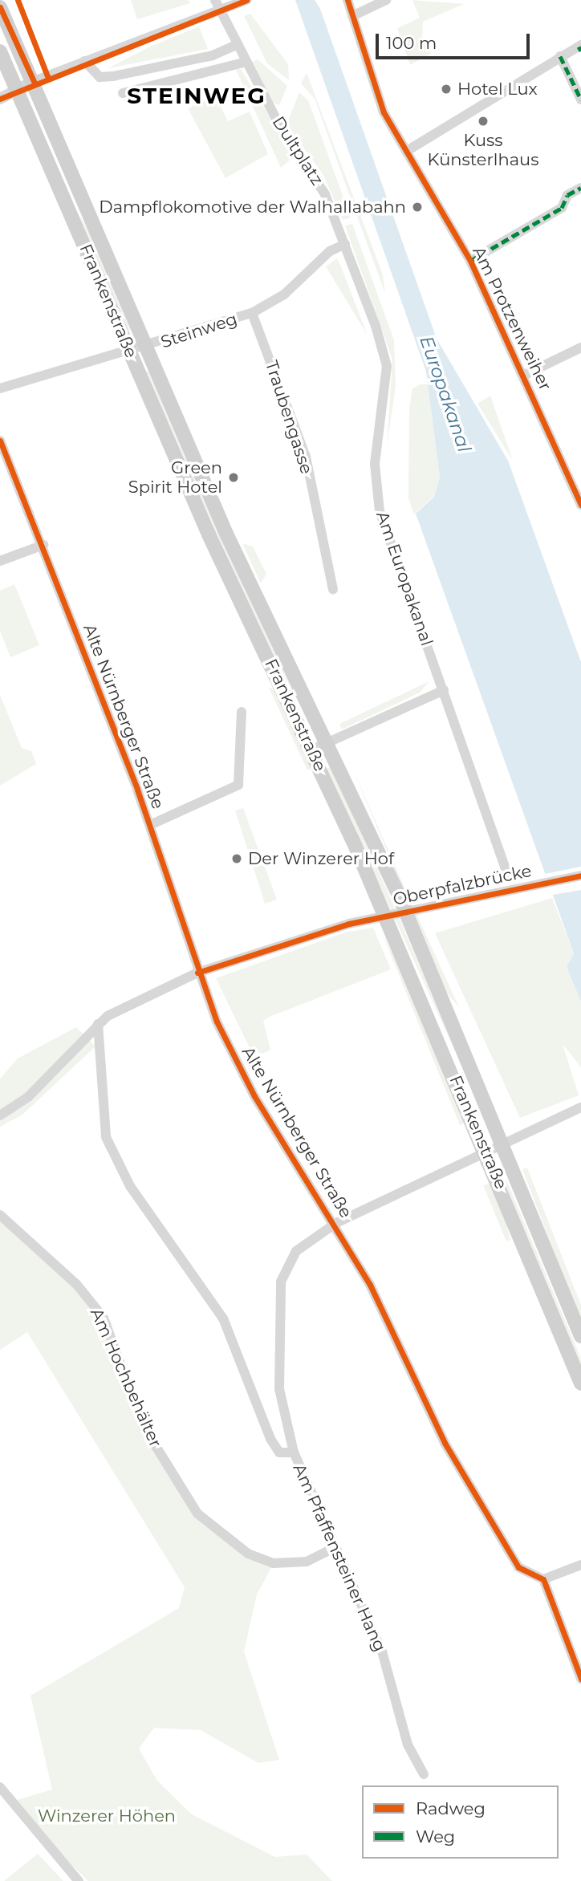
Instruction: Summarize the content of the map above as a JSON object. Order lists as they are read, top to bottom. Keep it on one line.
{"streets":{"main road":["Frankenstraße"],"street":["Dultplatz","Am Protzenweiher","Steinweg","Traubengasse","Am Europakanal","Alte Nürnberger Straße","Oberpfalzbrücke","Am Hochbehälter","Am Pfaffensteiner Hang"]},"crossings":[["Dultplatz","Steinweg"],["Dultplatz","Am Europakanal"],["Frankenstraße","Steinweg"],["Steinweg","Traubengasse"],["Steinweg","Am Europakanal"],["Alte Nürnberger Straße","Oberpfalzbrücke"],["Oberpfalzbrücke","Am Pfaffensteiner Hang"],["Am Hochbehälter","Am Pfaffensteiner Hang"]],"districts":["STEINWEG"],"water":["Europakanal"],"parks":["Winzerer Höhen"],"places":["Hotel Lux","Kuss Künsterlhaus","Dampflokomotive der Walhallabahn","Green Spirit Hotel","Der Winzerer Hof"],"legend":["Radweg","Weg"],"scale_bar":"100 m"}
